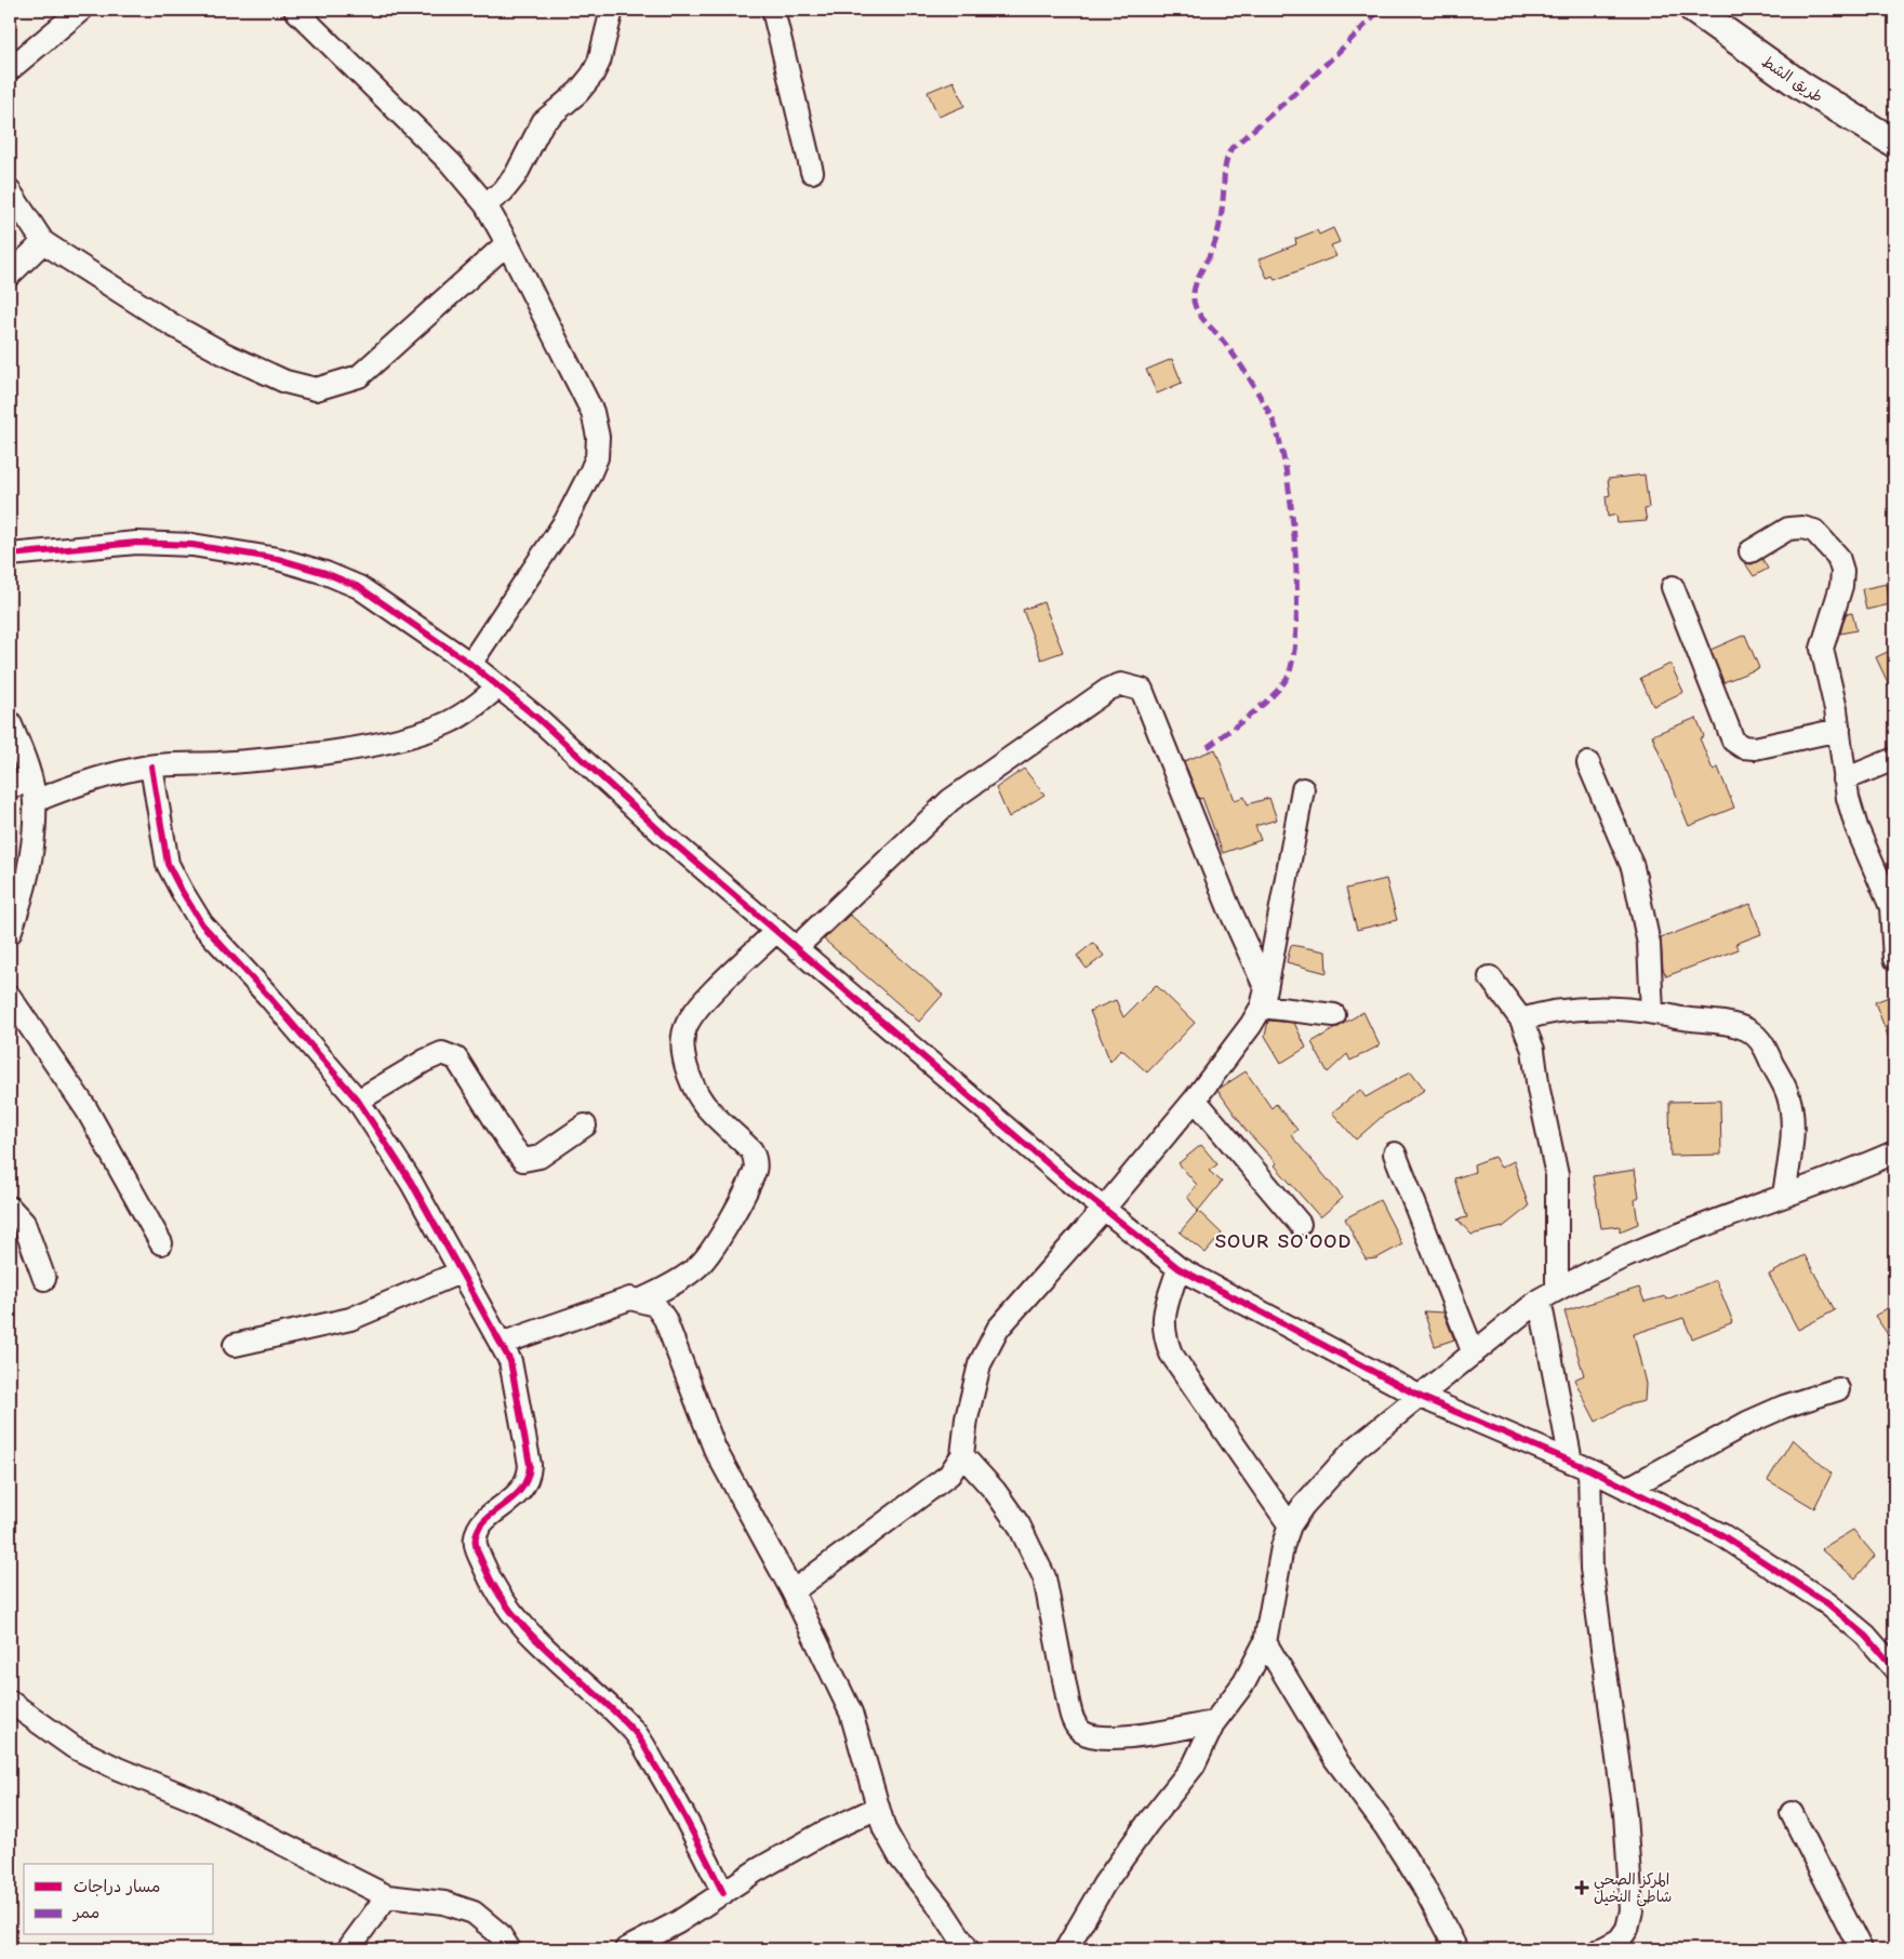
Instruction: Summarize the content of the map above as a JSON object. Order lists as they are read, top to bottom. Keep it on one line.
{"streets":{"main road":["طريق الشط"]},"districts":["SOUR SO'OOD"],"places":{"health":["المركز الصحي شاطئ النخيل"]},"legend":["مسار دراجات","ممر"]}
